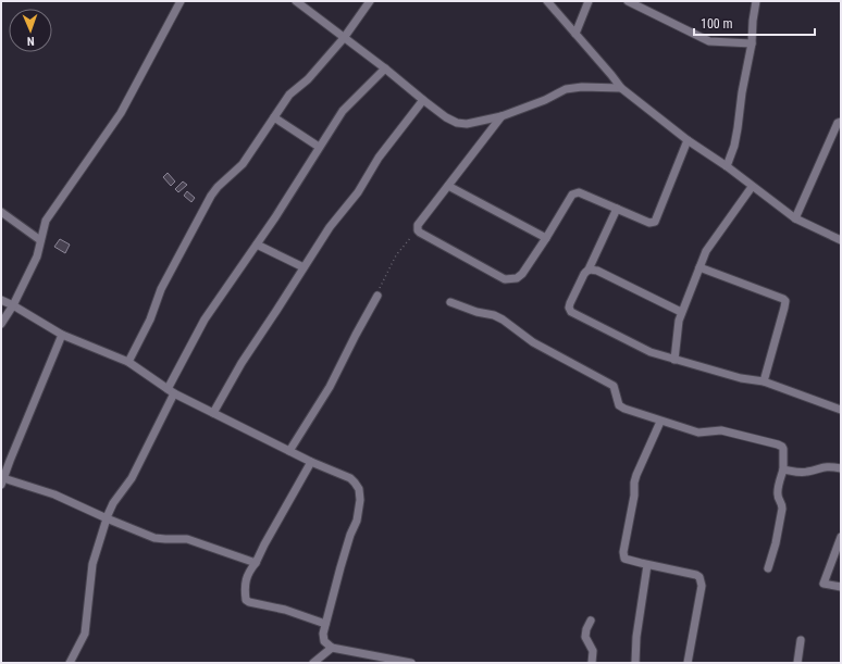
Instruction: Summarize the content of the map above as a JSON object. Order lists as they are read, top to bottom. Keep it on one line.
{"scale_bar":"100 m","north":"bottom"}
